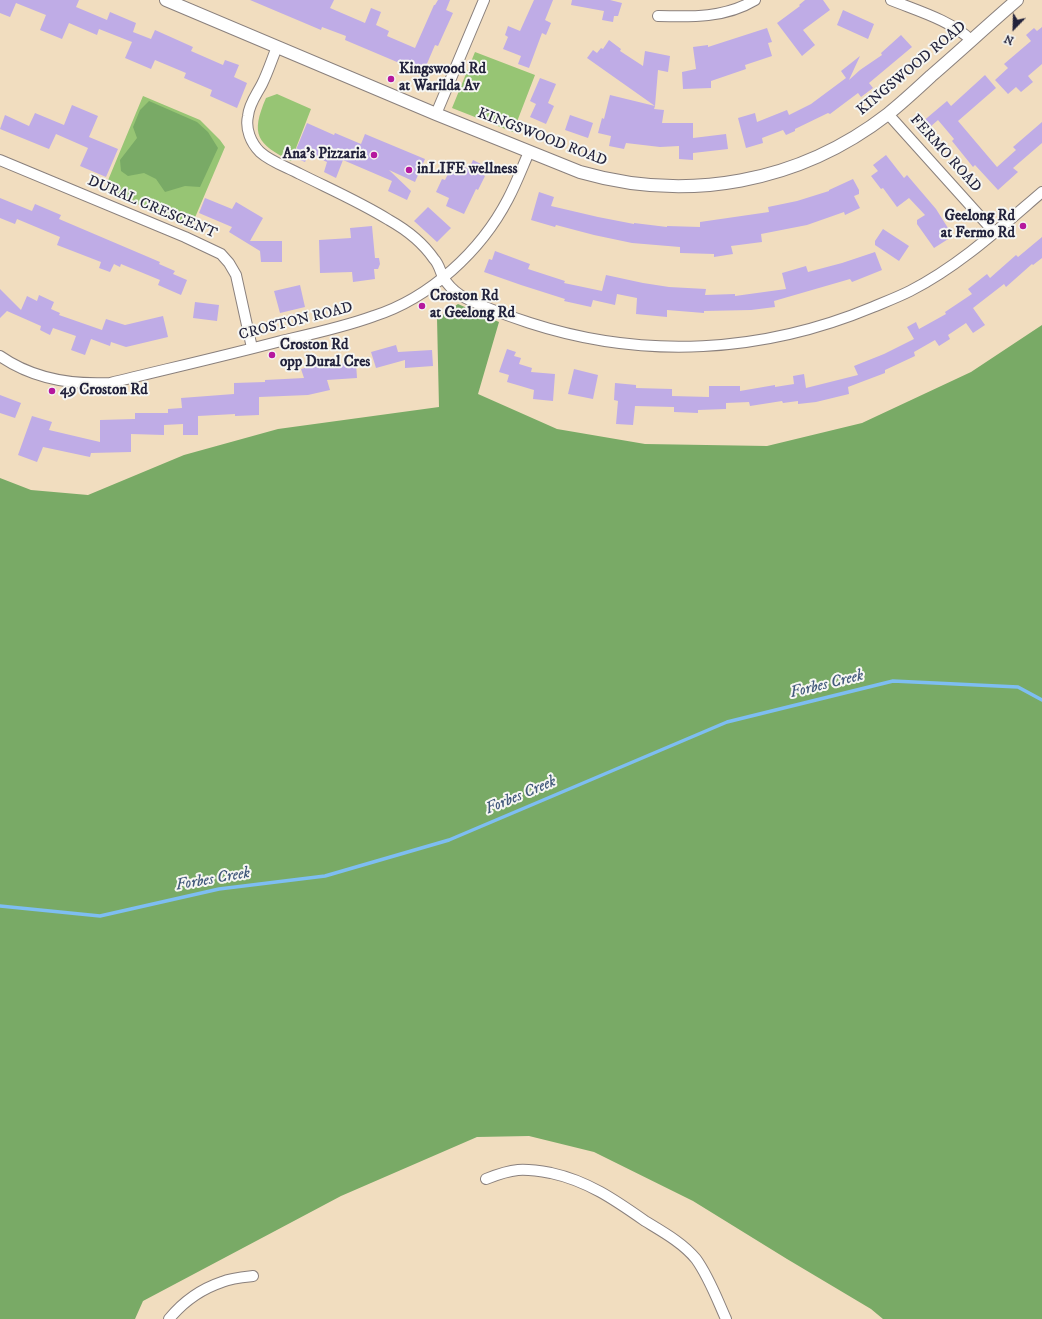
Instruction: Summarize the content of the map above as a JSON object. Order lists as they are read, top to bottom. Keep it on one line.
{"streets":{"street":["KINGSWOOD ROAD","FERMO ROAD","DURAL CRESCENT","CROSTON ROAD"]},"crossings":[["KINGSWOOD ROAD","FERMO ROAD"],["KINGSWOOD ROAD","CROSTON ROAD"],["DURAL CRESCENT","CROSTON ROAD"]],"water":["Forbes Creek"],"places":["Kingswood Rd at Warilda Av","Ana's Pizzaria","inLIFE wellness","Geelong Rd at Fermo Rd","Croston Rd at Geelong Rd","Croston Rd opp Dural Cres","49 Croston Rd"],"north":"bottom left"}
